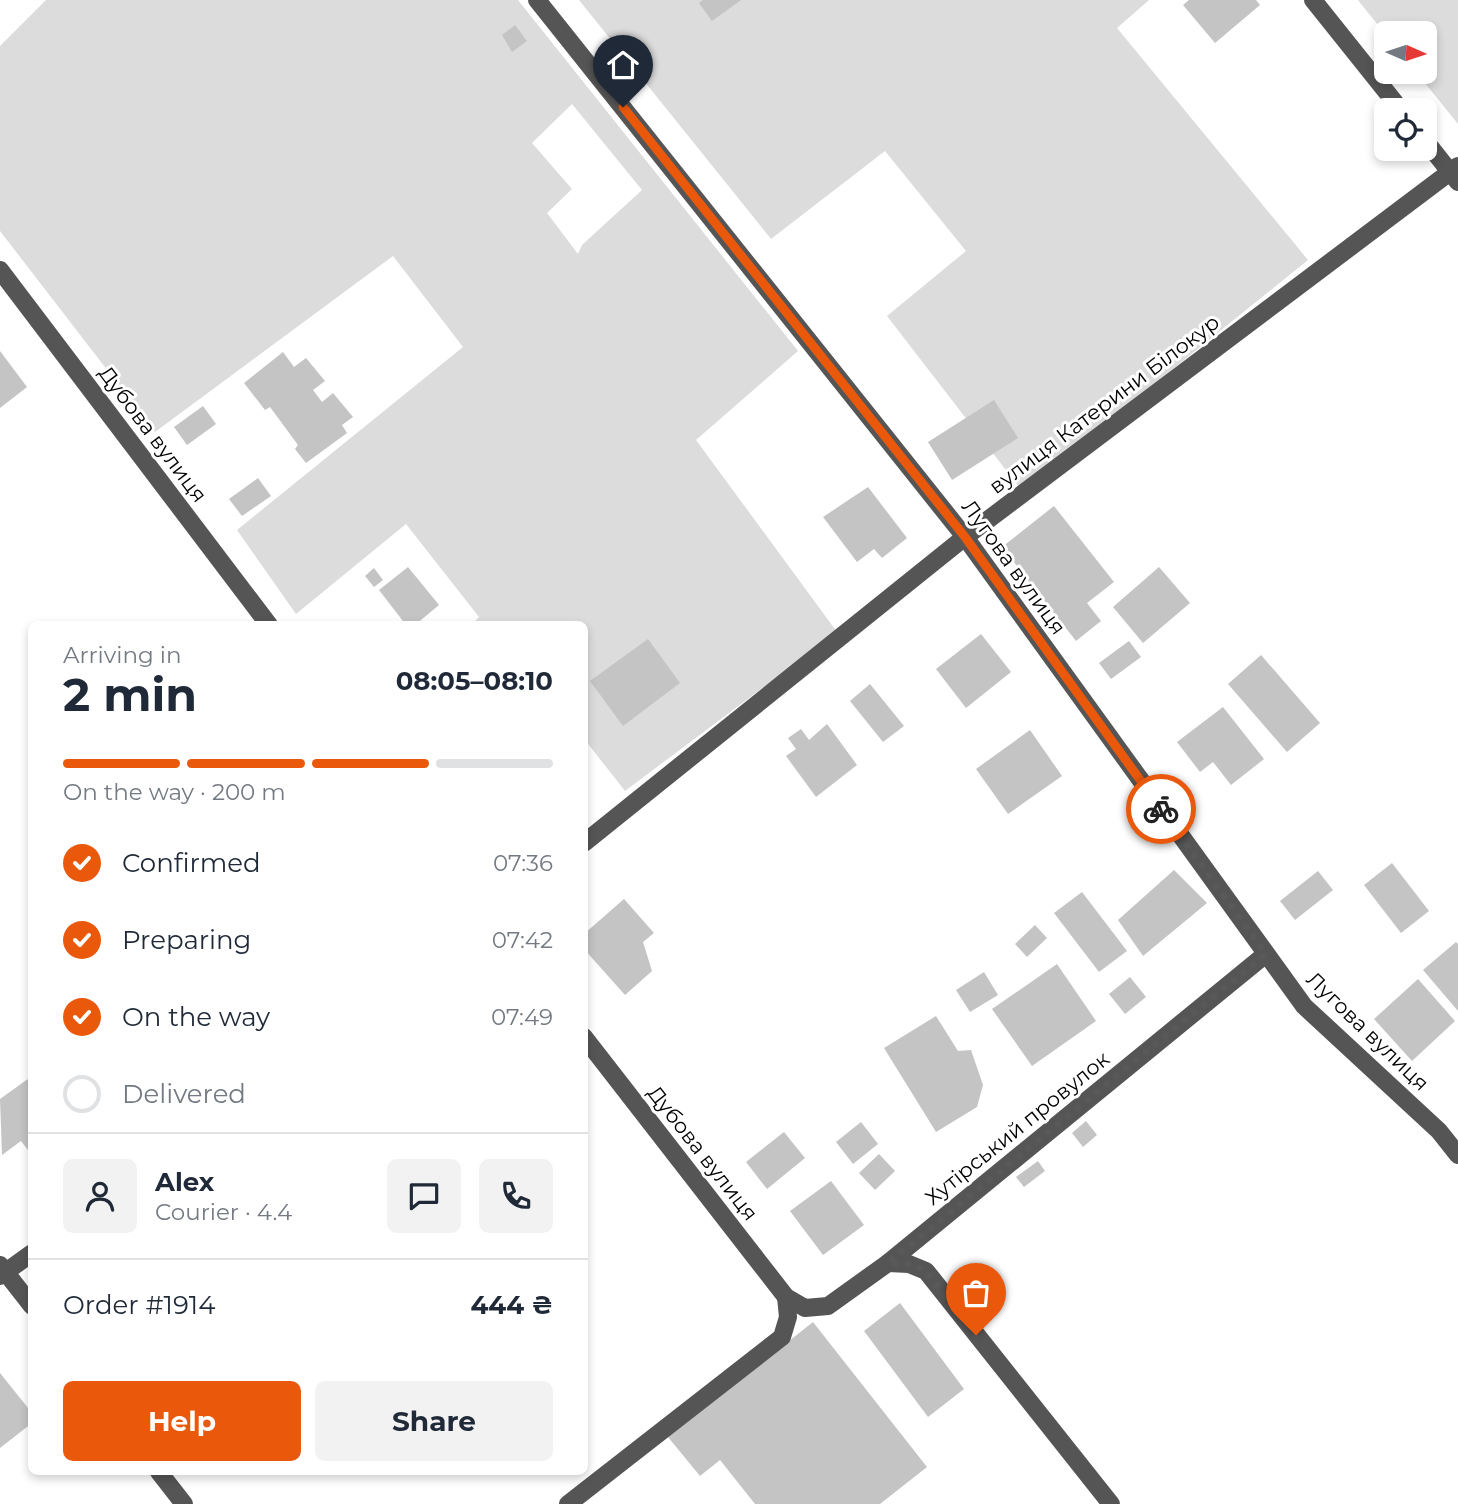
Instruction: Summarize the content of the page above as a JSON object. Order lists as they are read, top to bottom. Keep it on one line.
{"streets":{"street":["вулиця Катерини Білокур","Дубова вулиця","Лугова вулиця","Хутірський провулок"]},"crossings":[["вулиця Катерини Білокур","Лугова вулиця"],["Дубова вулиця","Хутірський провулок"],["Лугова вулиця","Хутірський провулок"]],"north":"right","page":{"heading":["2 min","Arriving in","08:05–08:10"],"panel":["Alex","Courier · 4.4","Order #1914","444 ₴"],"bar":"On the way · 200 m","list":[["Confirmed","07:36"],["Preparing","07:42"],["On the way","07:49"],"Delivered"],"buttons":["Help","Share"]}}
